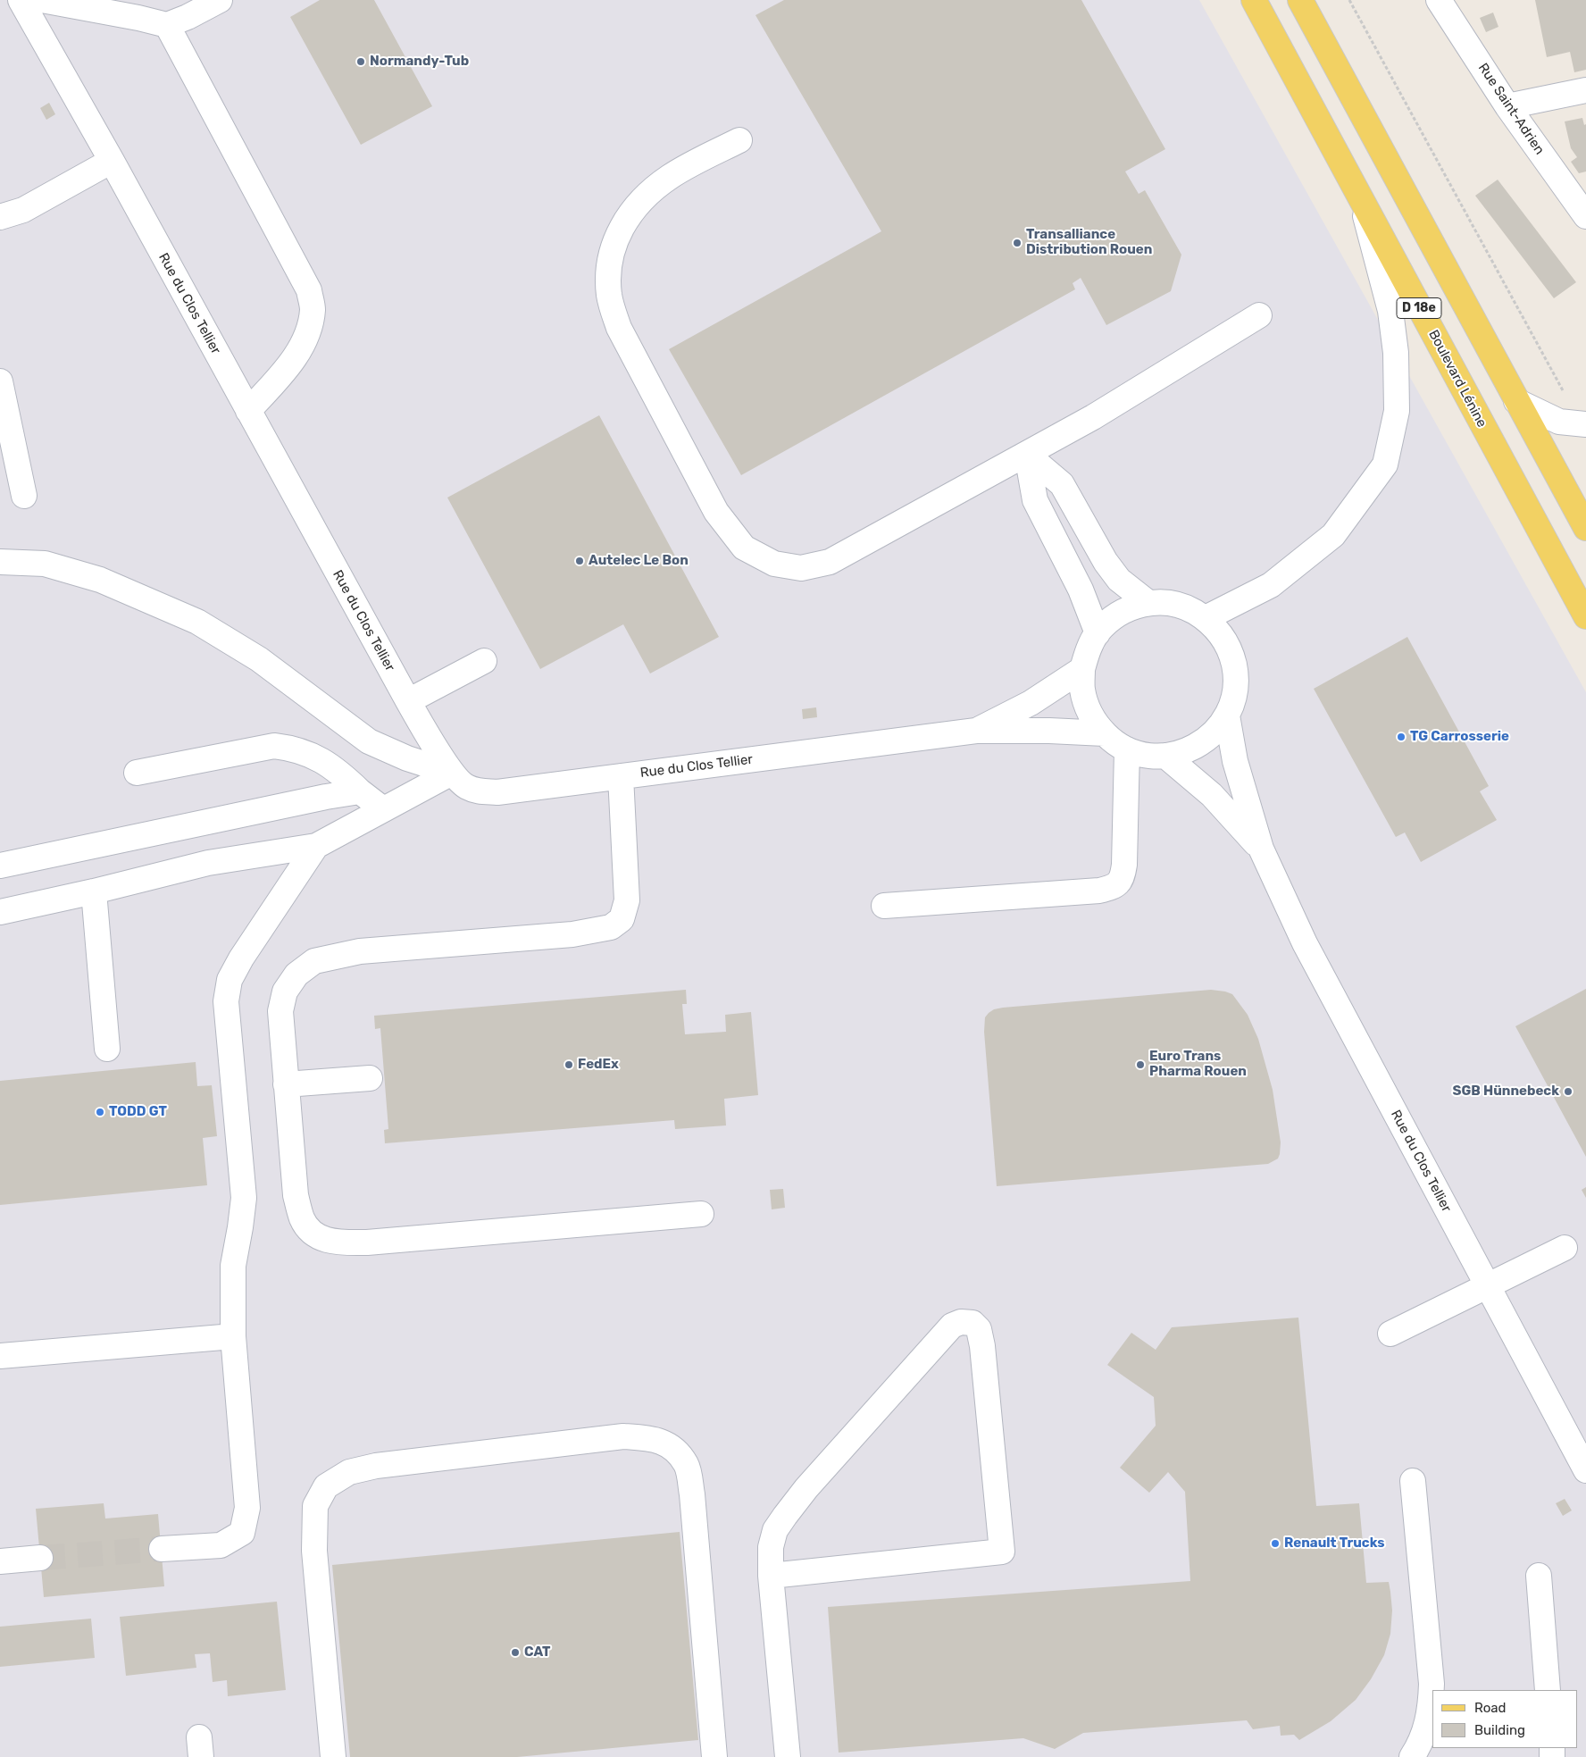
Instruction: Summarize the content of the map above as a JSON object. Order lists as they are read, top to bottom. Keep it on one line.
{"streets":{"main road":["D 18e","Boulevard Lénine"],"street":["Rue Saint-Adrien","Rue du Clos Tellier"]},"places":["Normandy-Tub","Transalliance Distribution Rouen","Autelec Le Bon","TG Carrosserie","FedEx","Euro Trans Pharma Rouen","SGB Hünnebeck","TODD GT","Renault Trucks","CAT"],"legend":["Road","Building"]}
